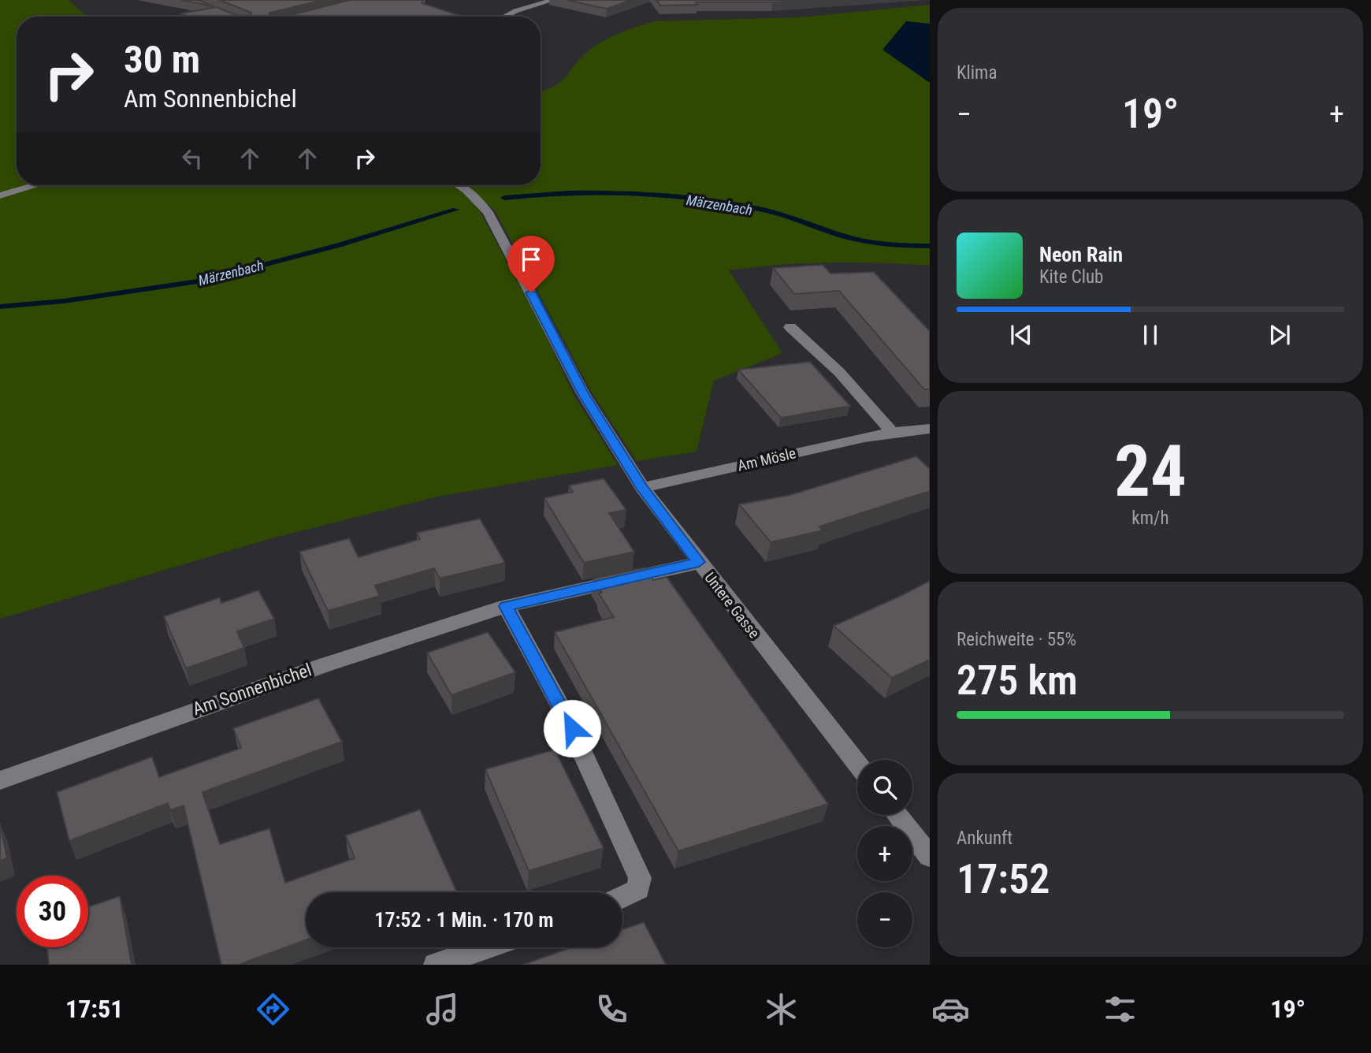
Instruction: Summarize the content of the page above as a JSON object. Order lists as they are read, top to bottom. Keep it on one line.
{"streets":{"street":["Am Mösle","Untere Gasse","Am Sonnenbichel"]},"crossings":[["Am Mösle","Untere Gasse"],["Untere Gasse","Am Sonnenbichel"]],"water":["Märzenbach"],"page":{"tile":["Klima",["24","km/h"],["Reichweite · 55%","275 km"],["Ankunft","17:52"]],"turn":["30 m","Am Sonnenbichel"],"heat":["−","19°","+"],"song":["Neon Rain","Kite Club"],"map_buttons":["+","−"],"limit":"30","trip":"17:52 · 1 Min. · 170 m","tabs":["17:51","19°"]}}
